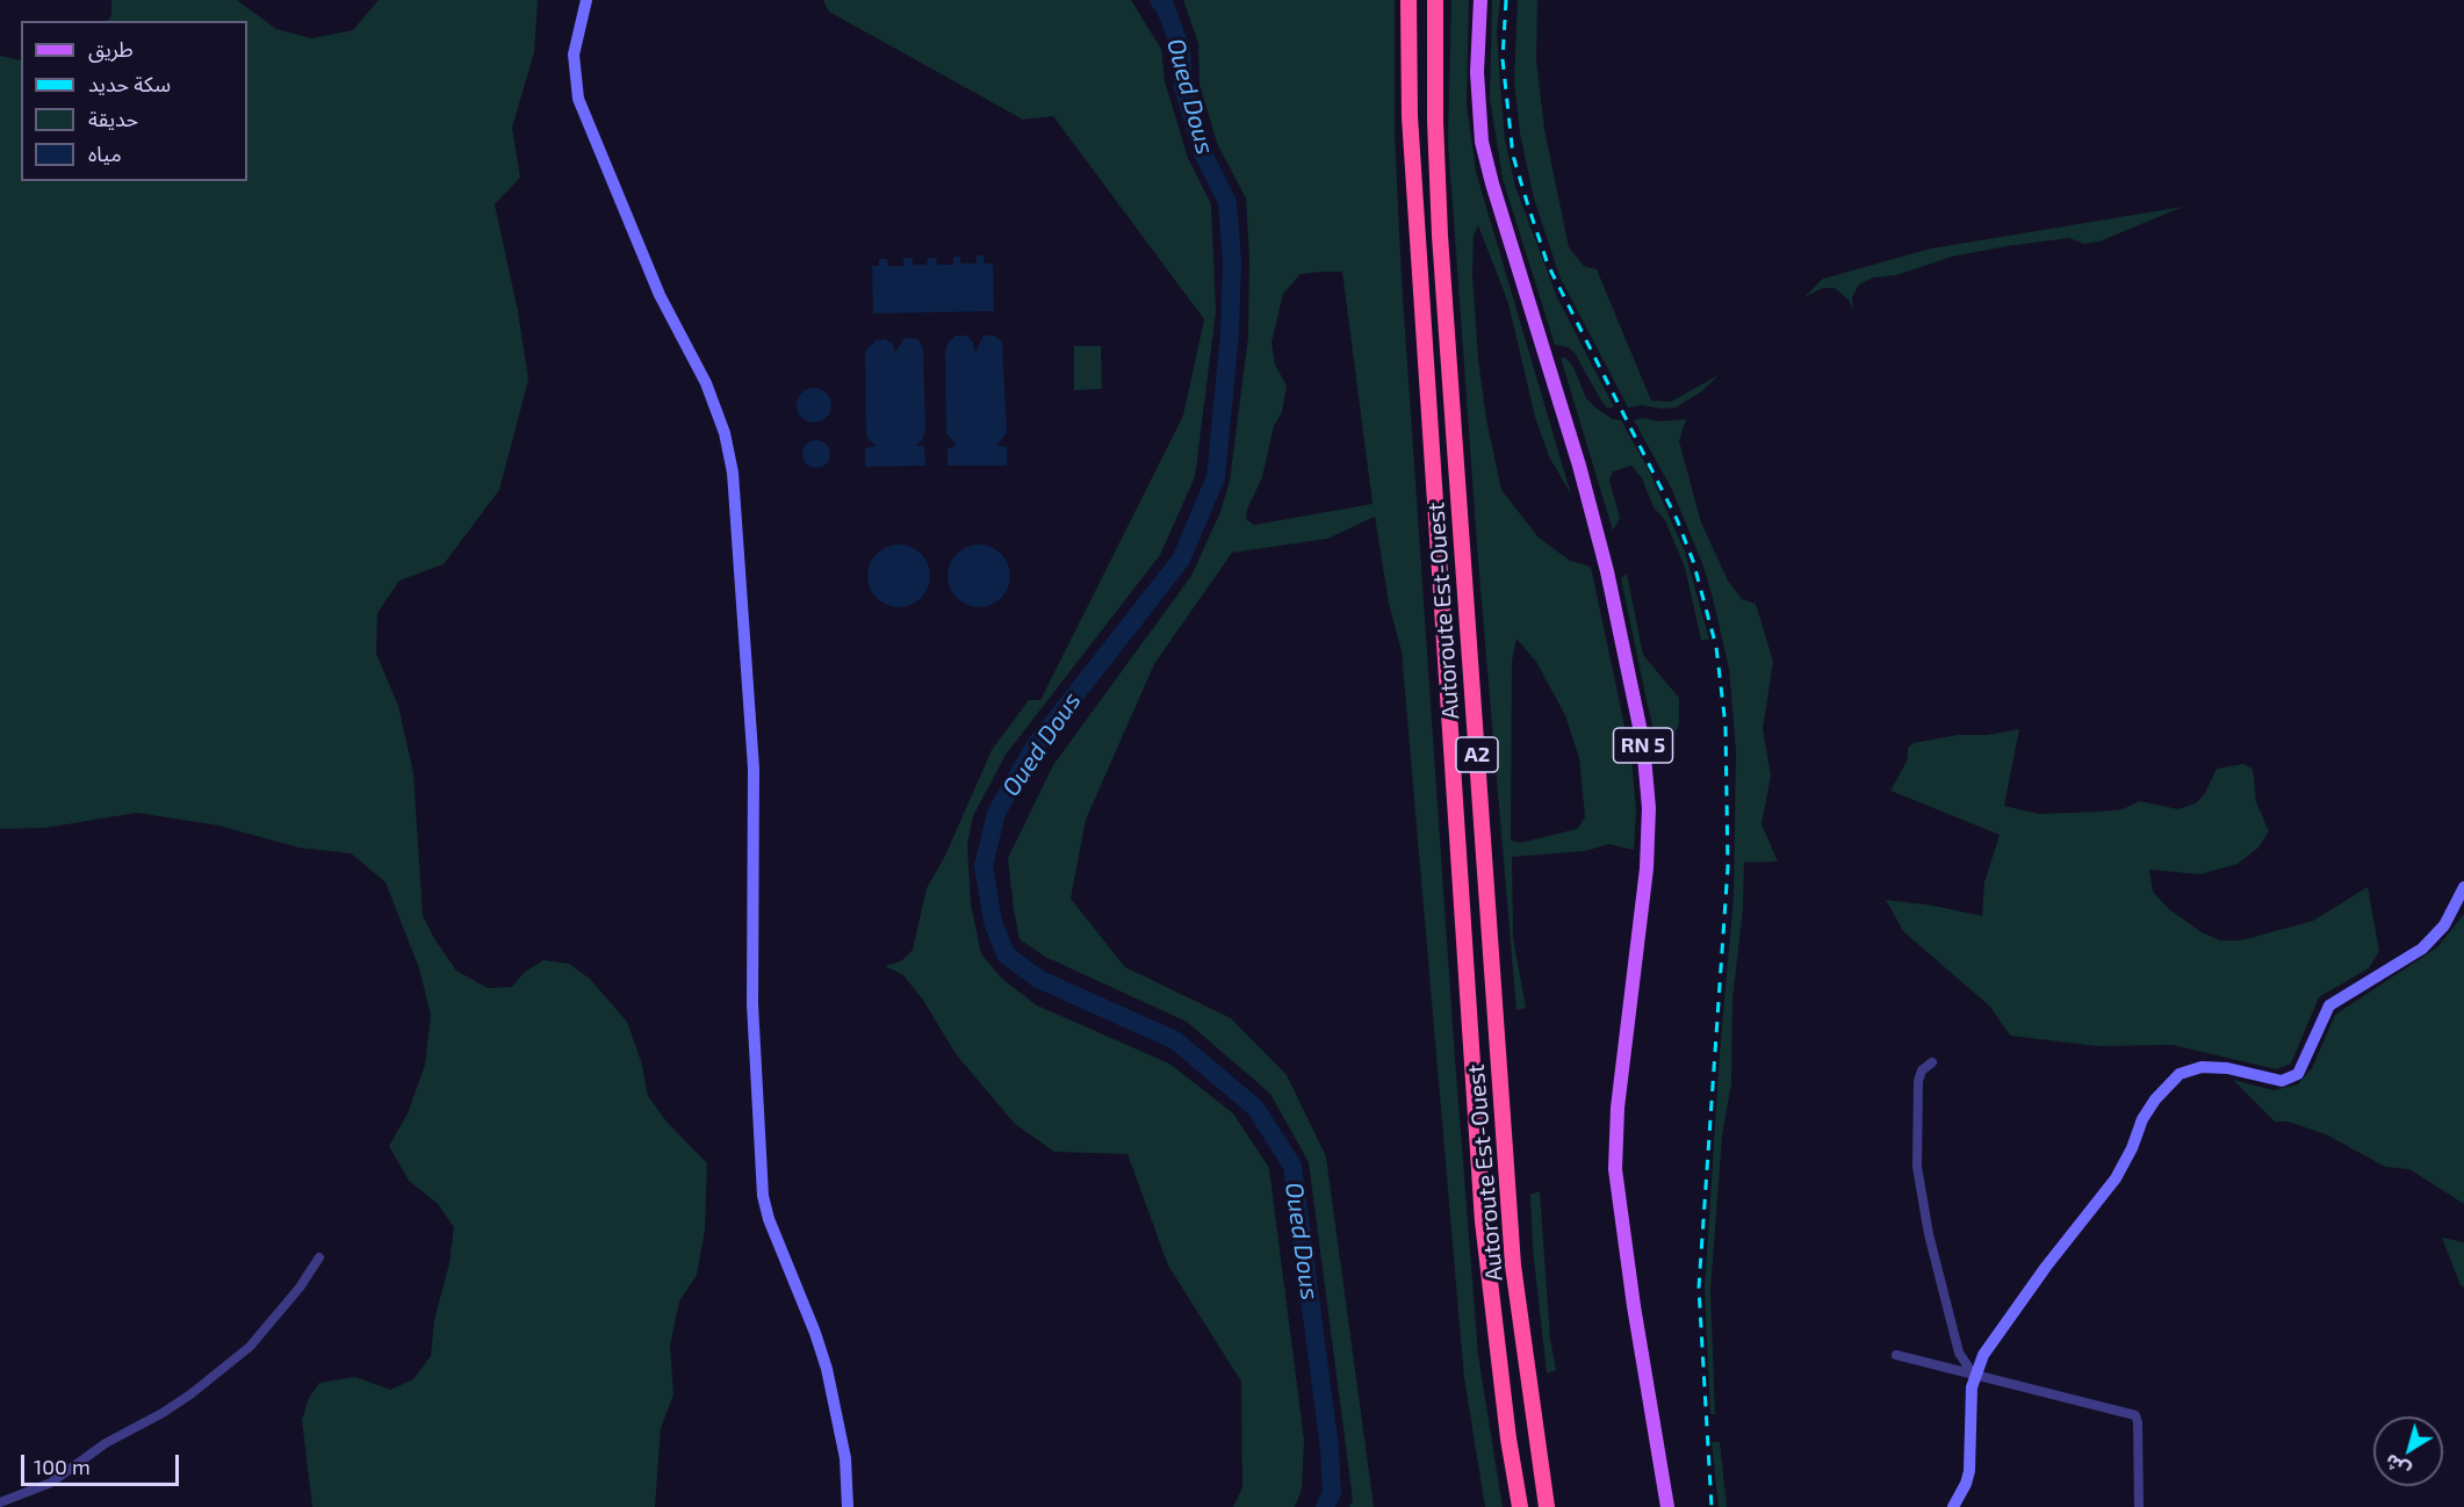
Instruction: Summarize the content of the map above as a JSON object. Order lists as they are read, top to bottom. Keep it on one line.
{"streets":{"highway":["Autoroute Est-Ouest","A2"],"main road":["RN 5"]},"water":["Oued Dous"],"legend":["طريق","سكة حديد","حديقة","مياه"],"scale_bar":"100 m","north":"bottom left"}
